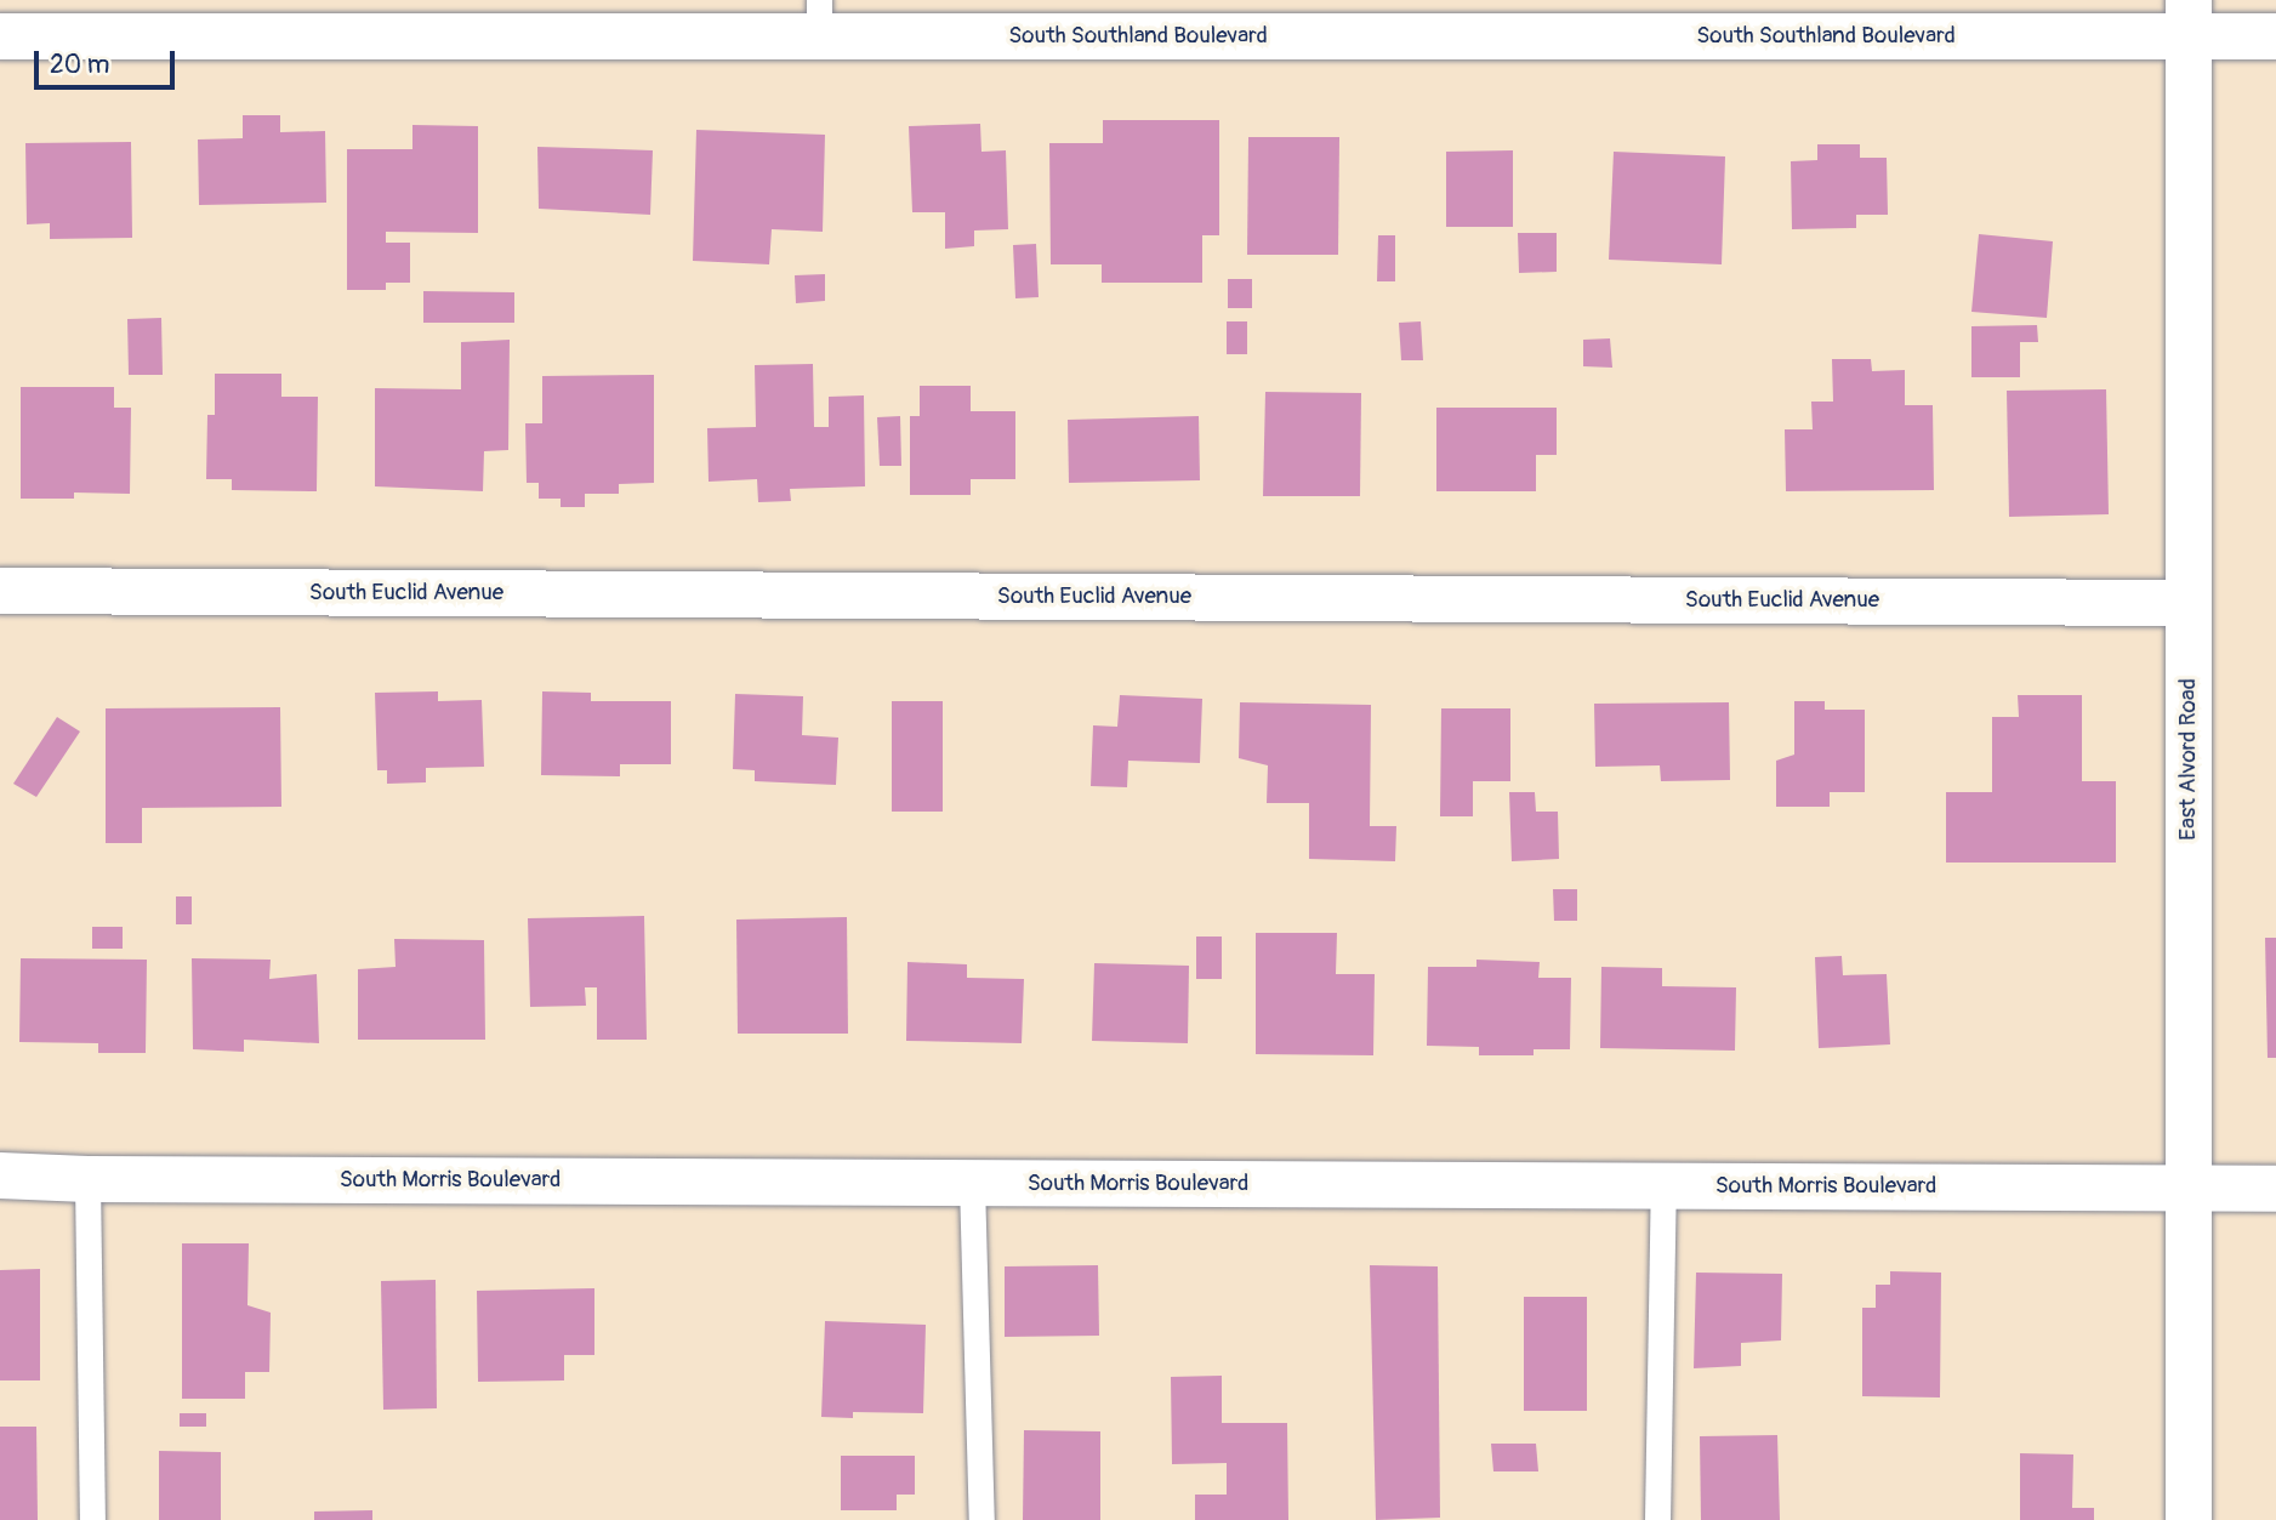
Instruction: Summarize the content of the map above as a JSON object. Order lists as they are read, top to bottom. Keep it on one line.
{"streets":{"street":["South Southland Boulevard","South Euclid Avenue","East Alvord Road","South Morris Boulevard"]},"crossings":[["South Southland Boulevard","East Alvord Road"],["South Euclid Avenue","East Alvord Road"],["East Alvord Road","South Morris Boulevard"]],"scale_bar":"20 m"}
